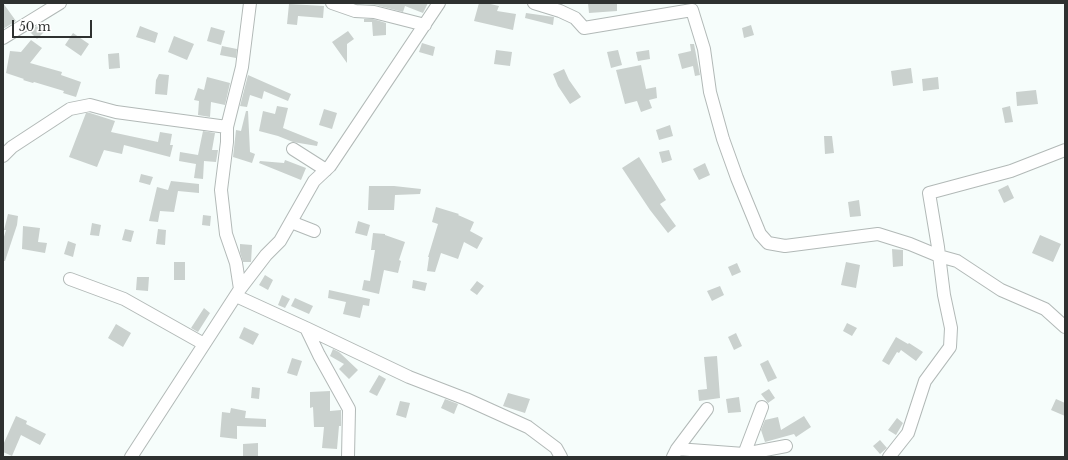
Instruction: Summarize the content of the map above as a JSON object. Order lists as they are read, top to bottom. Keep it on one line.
{"scale_bar":"50 m"}
